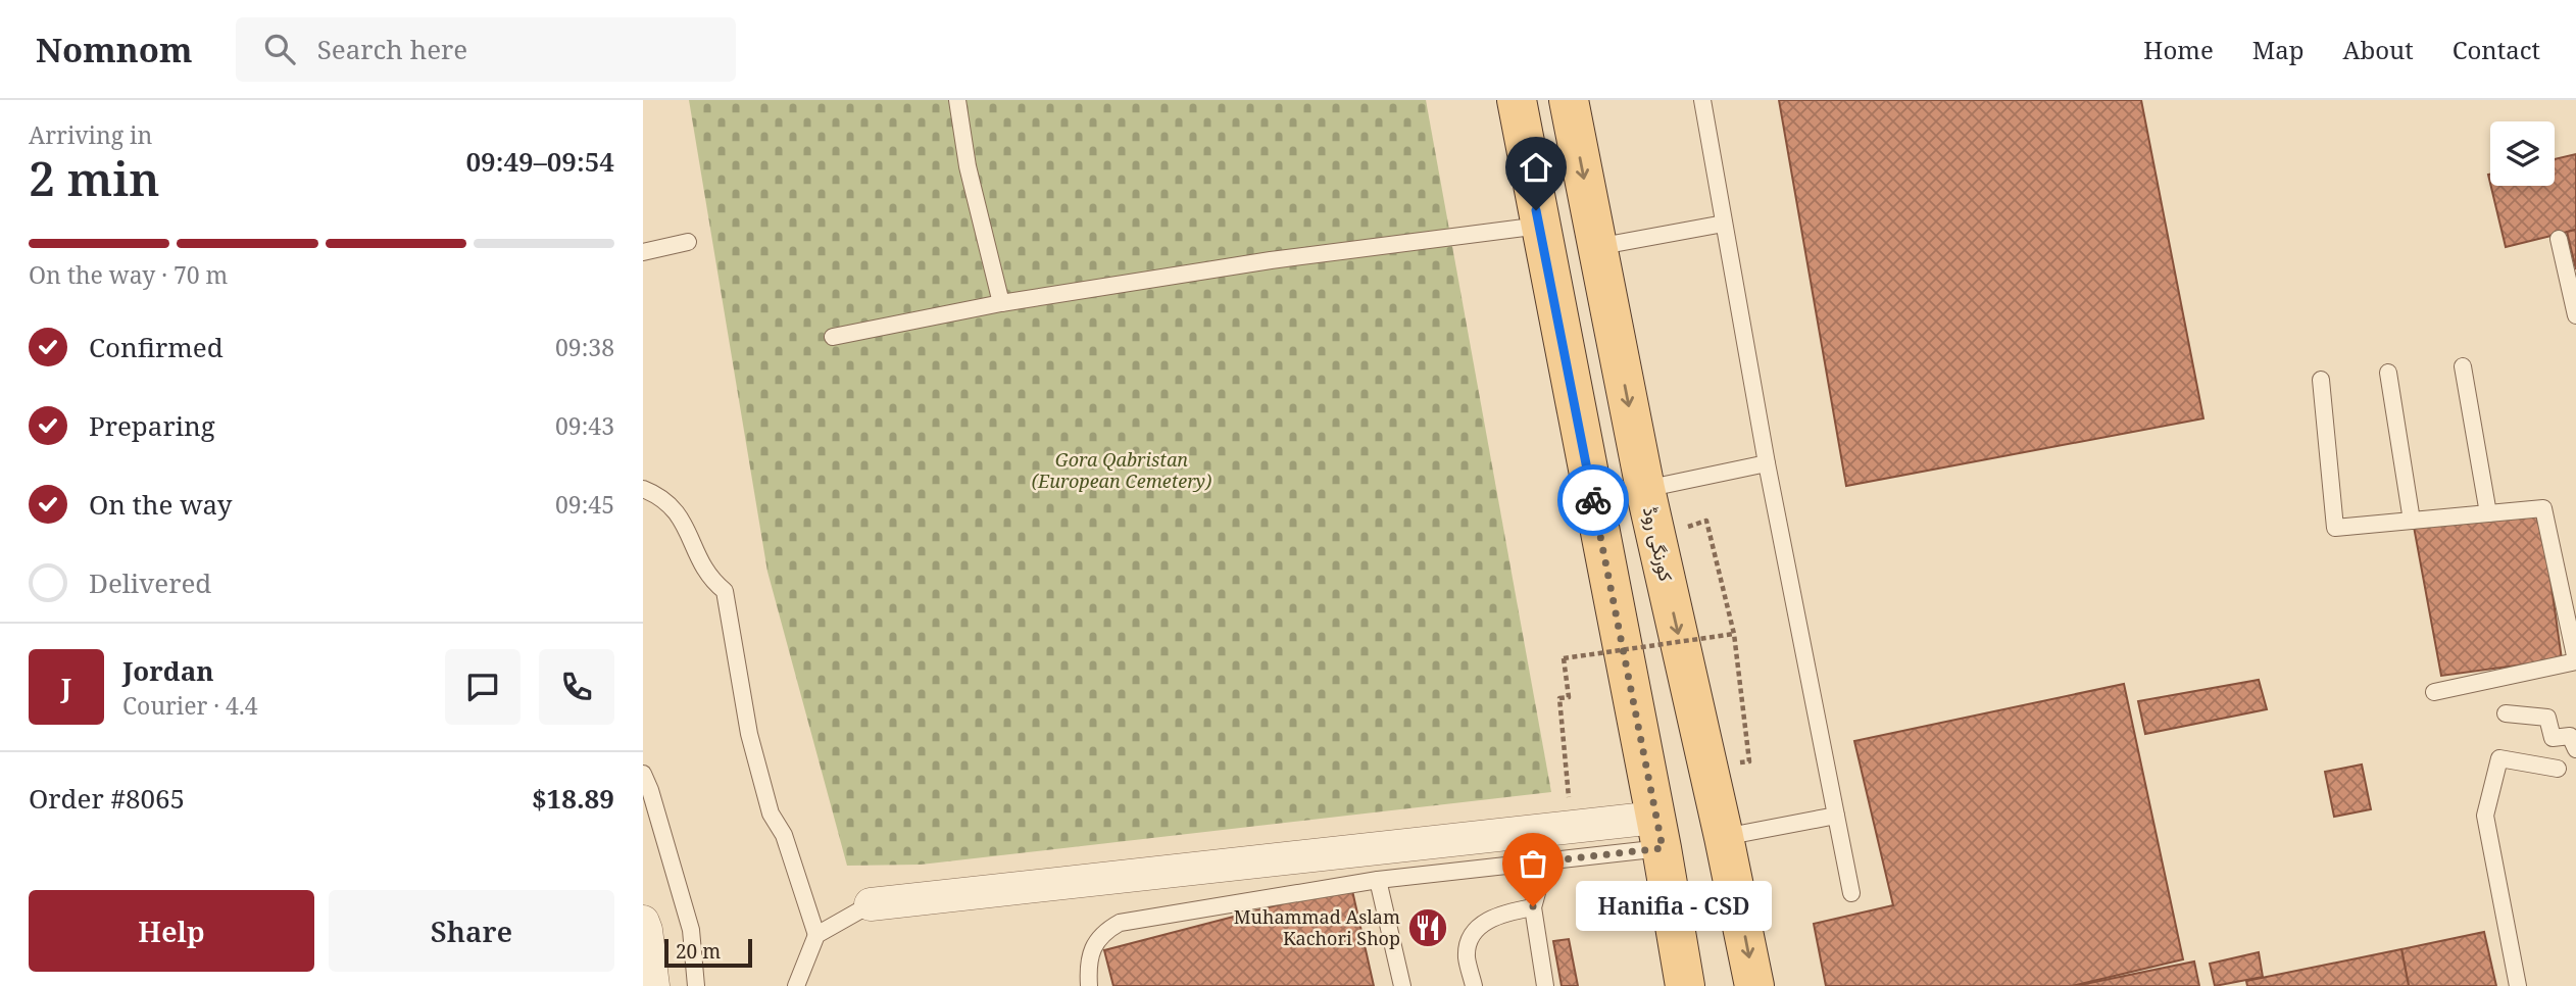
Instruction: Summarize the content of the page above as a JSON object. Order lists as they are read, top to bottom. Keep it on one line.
{"streets":{"main road":["کورنگی روڈ"]},"parks":["Gora Qabristan (European Cemetery)"],"places":{"other":["Hanifia - CSD"],"restaurant":["Muhammad Aslam Kachori Shop"]},"scale_bar":"20 m","page":{"header":"Nomnom","search":"Search here","nav":["Home","Map","About","Contact"],"heading":["2 min","Arriving in","09:49–09:54"],"panel":["Jordan","Courier · 4.4","Order #8065","$18.89"],"bar":"On the way · 70 m","list":[["Confirmed","09:38"],["Preparing","09:43"],["On the way","09:45"],"Delivered"],"round":"J","buttons":["Help","Share"],"bubble":"Hanifia - CSD","scale":"20 m"}}
